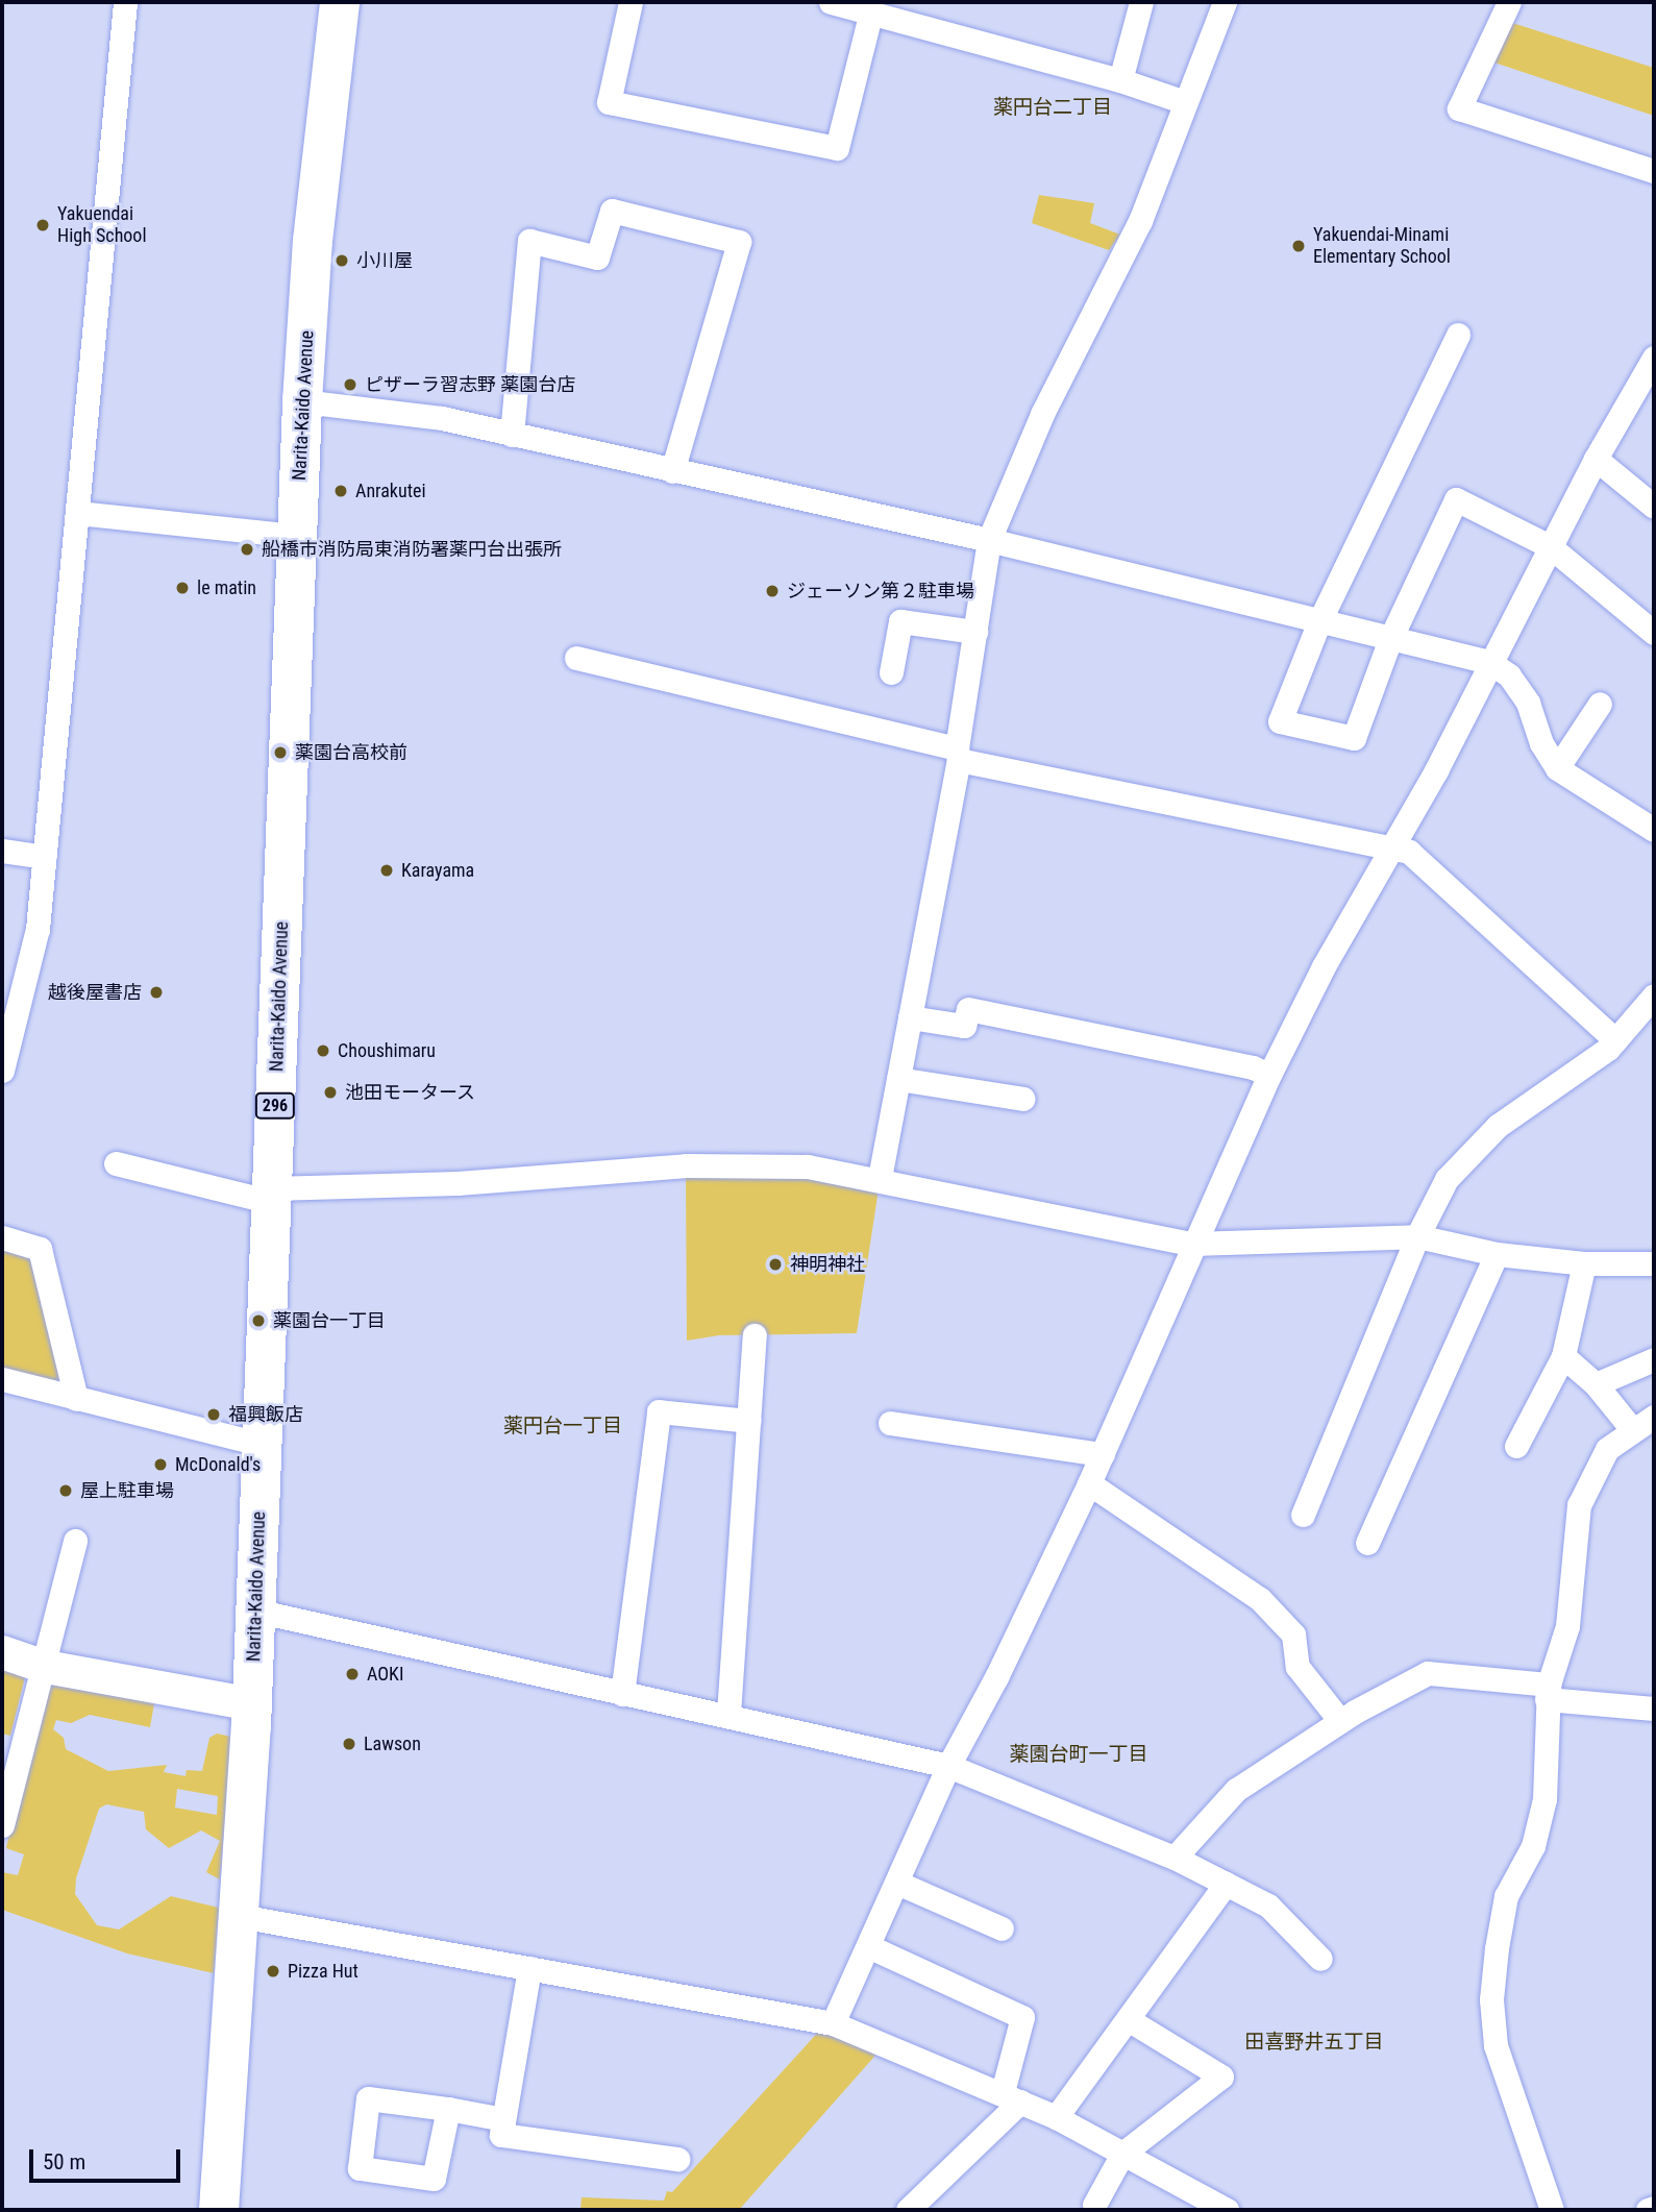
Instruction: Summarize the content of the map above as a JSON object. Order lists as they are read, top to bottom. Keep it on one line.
{"streets":{"highway":["Narita-Kaido Avenue","296"]},"districts":["薬円台二丁目","薬円台一丁目","薬園台町一丁目","田喜野井五丁目"],"places":["Yakuendai High School","Yakuendai-Minami Elementary School","小川屋","ピザーラ習志野 薬園台店","Anrakutei","船橋市消防局東消防署薬円台出張所","le matin","ジェーソン第２駐車場","薬園台高校前","Karayama","越後屋書店","Choushimaru","池田モータース","神明神社","薬園台一丁目","福興飯店","McDonald's","屋上駐車場","AOKI","Lawson","Pizza Hut"],"scale_bar":"50 m"}
